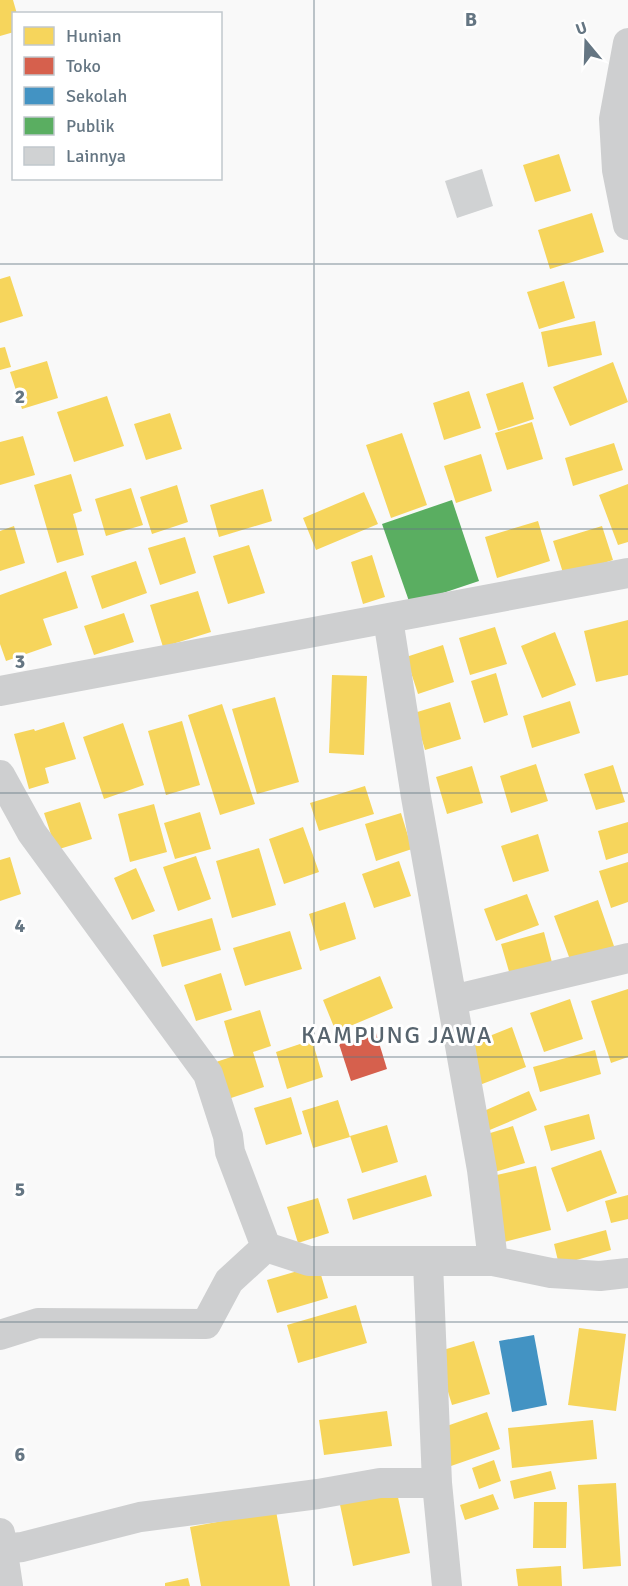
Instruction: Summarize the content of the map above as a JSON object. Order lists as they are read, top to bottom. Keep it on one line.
{"districts":["KAMPUNG JAWA"],"legend":["Hunian","Toko","Sekolah","Publik","Lainnya"],"north":"top","grid":{"columns":["B"],"rows":["2","3","4","5","6"]}}
